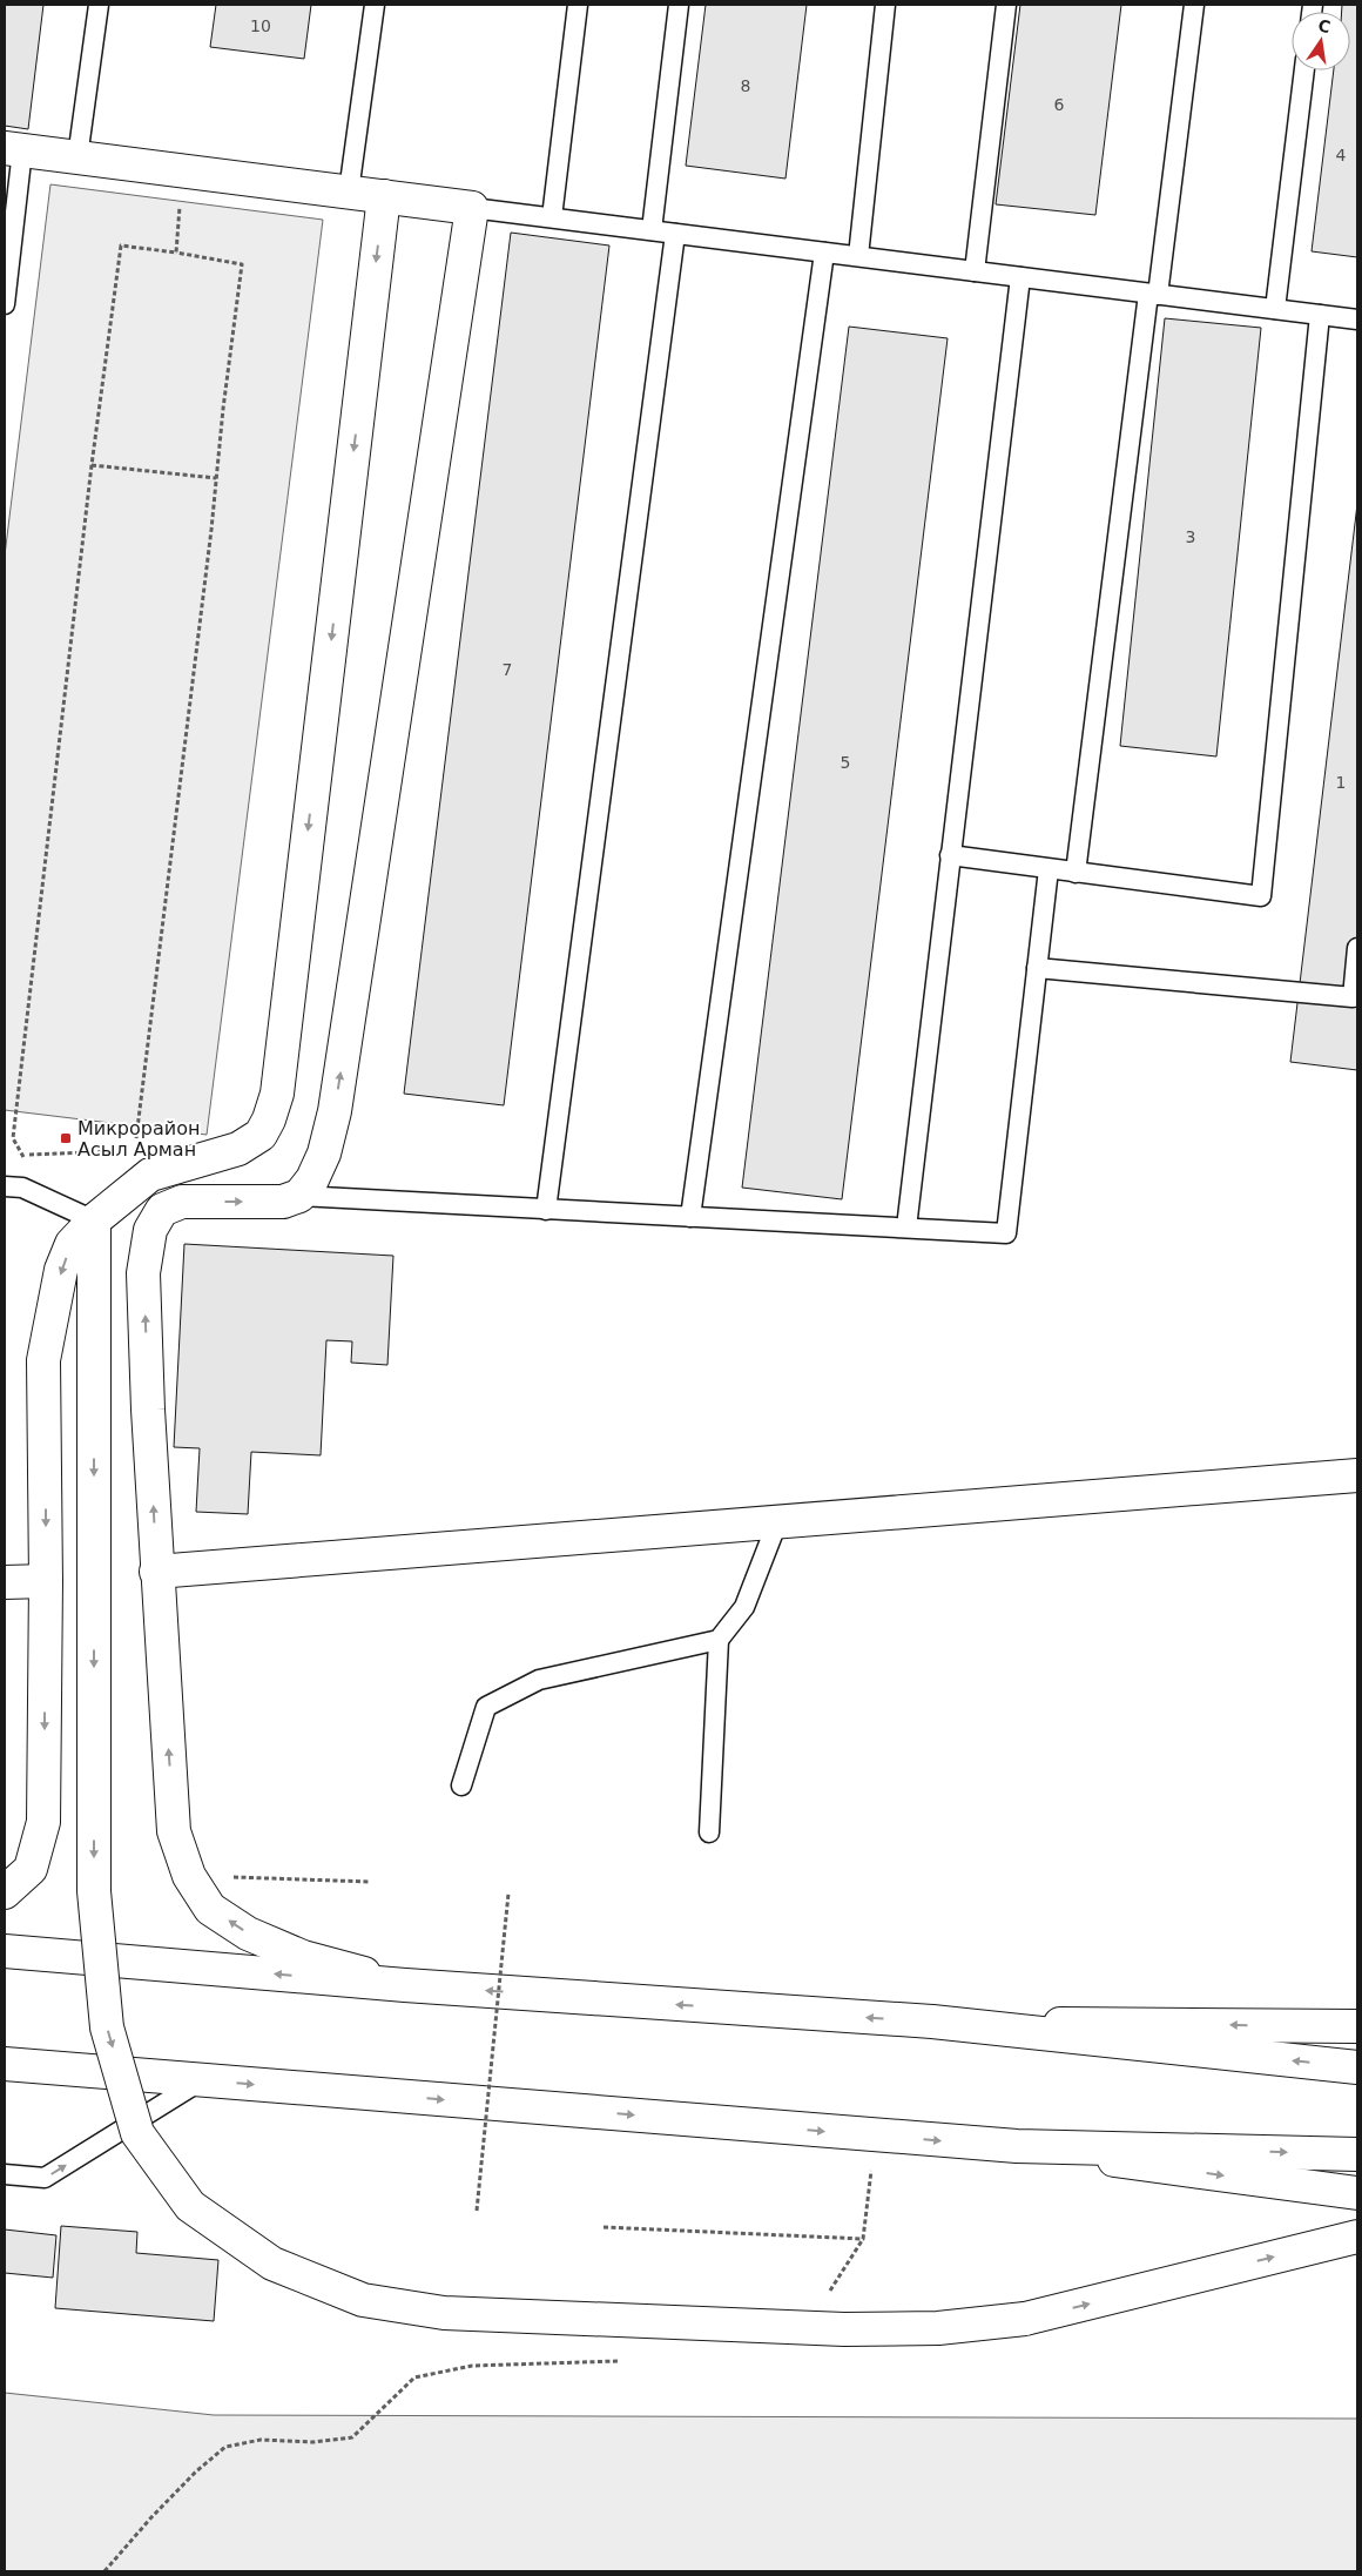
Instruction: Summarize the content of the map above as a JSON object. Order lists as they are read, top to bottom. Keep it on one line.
{"places":{"transit":["Микрорайон Асыл Арман"]},"house_numbers":["10","8","6","4","3","7","5","1"],"north":"top"}
